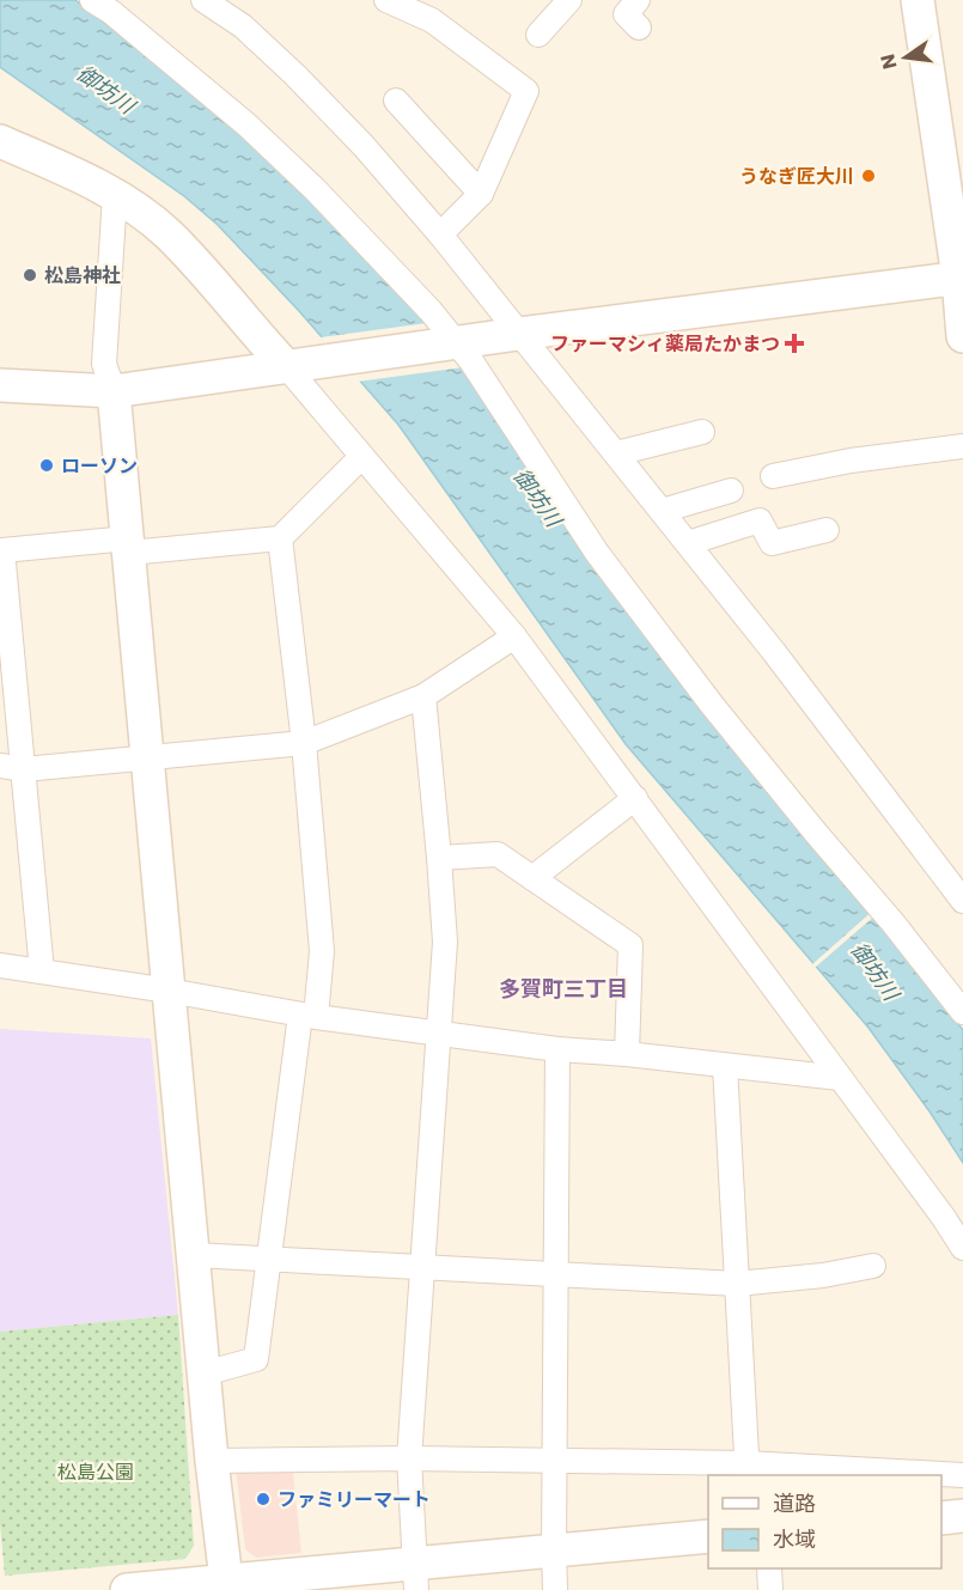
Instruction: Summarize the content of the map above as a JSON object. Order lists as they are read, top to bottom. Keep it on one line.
{"districts":["多賀町三丁目"],"water":["御坊川"],"parks":["松島公園"],"places":{"other":["うなぎ匠大川","松島神社","ローソン","ファミリーマート"],"health":["ファーマシィ薬局たかまつ"]},"legend":["道路","水域"],"north":"left"}
